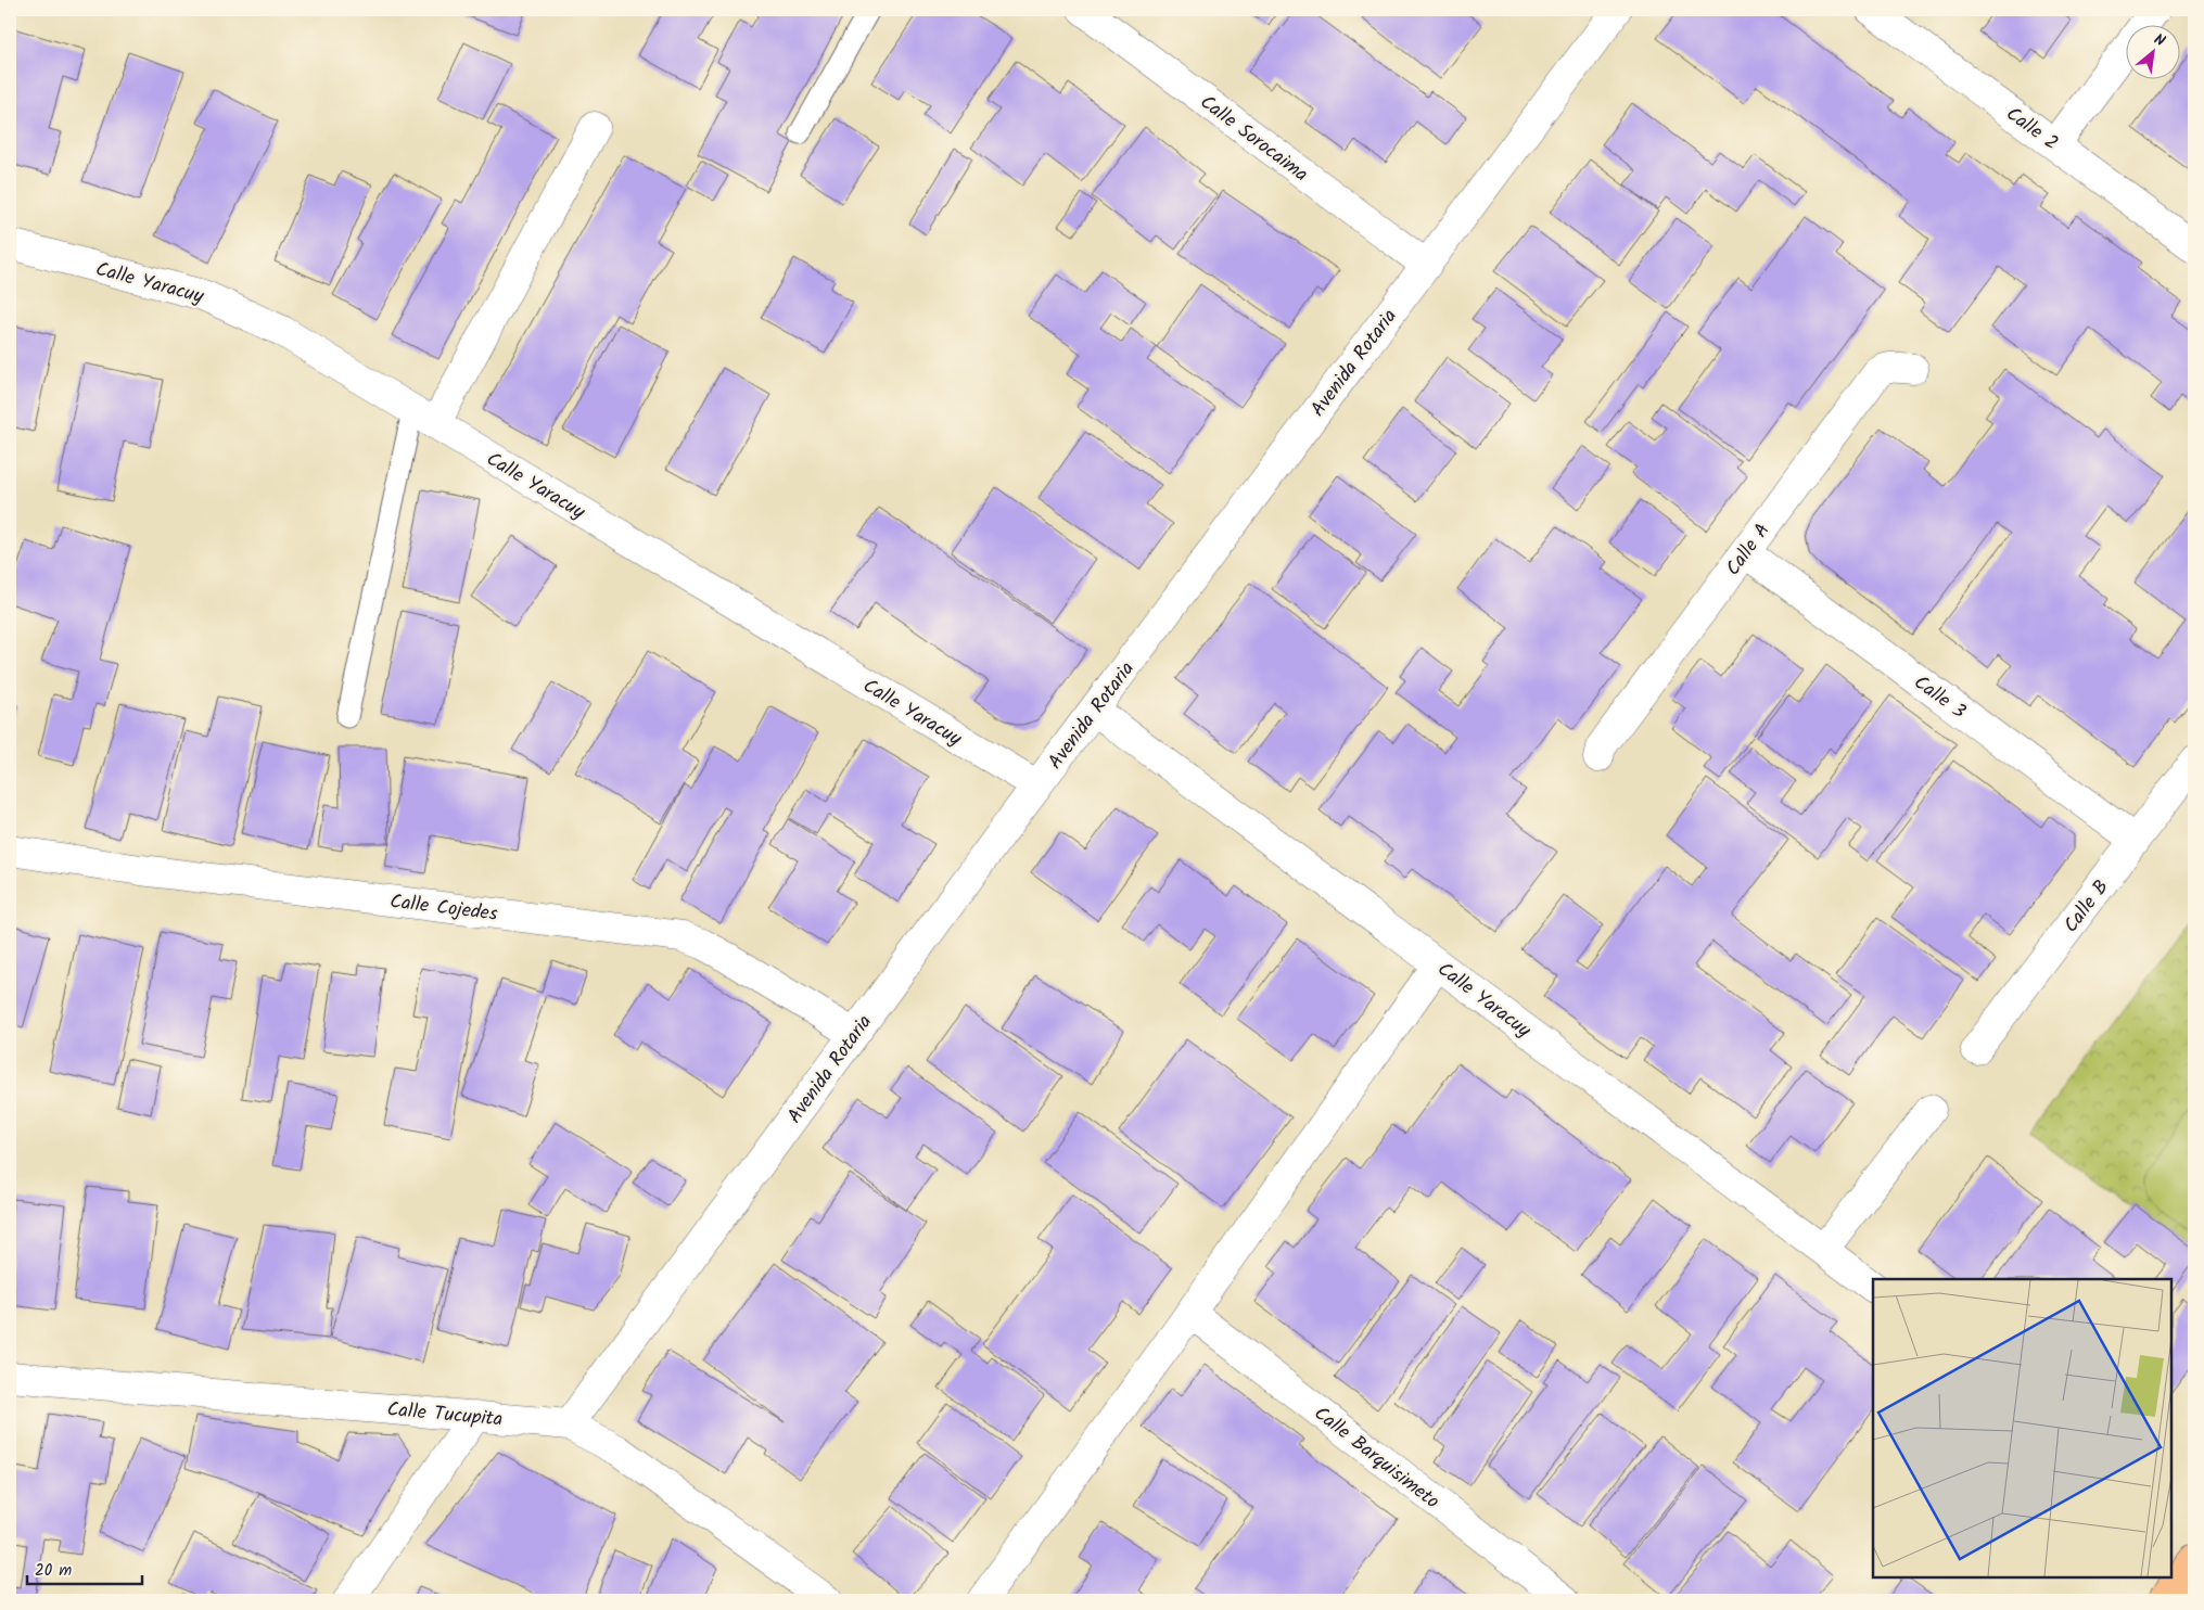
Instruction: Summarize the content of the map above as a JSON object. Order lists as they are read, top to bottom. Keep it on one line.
{"streets":{"street":["Calle 2","Calle Sorocaima","Calle Yaracuy","Avenida Rotaria","Calle A","Calle 3","Calle B","Calle Cojedes","Calle Tucupita","Calle Barquisimeto"]},"crossings":[["Calle Sorocaima","Avenida Rotaria"],["Calle Yaracuy","Avenida Rotaria"],["Avenida Rotaria","Calle Cojedes"],["Avenida Rotaria","Calle Tucupita"],["Calle A","Calle 3"],["Calle 3","Calle B"]],"scale_bar":"20 m","north":"top right"}
